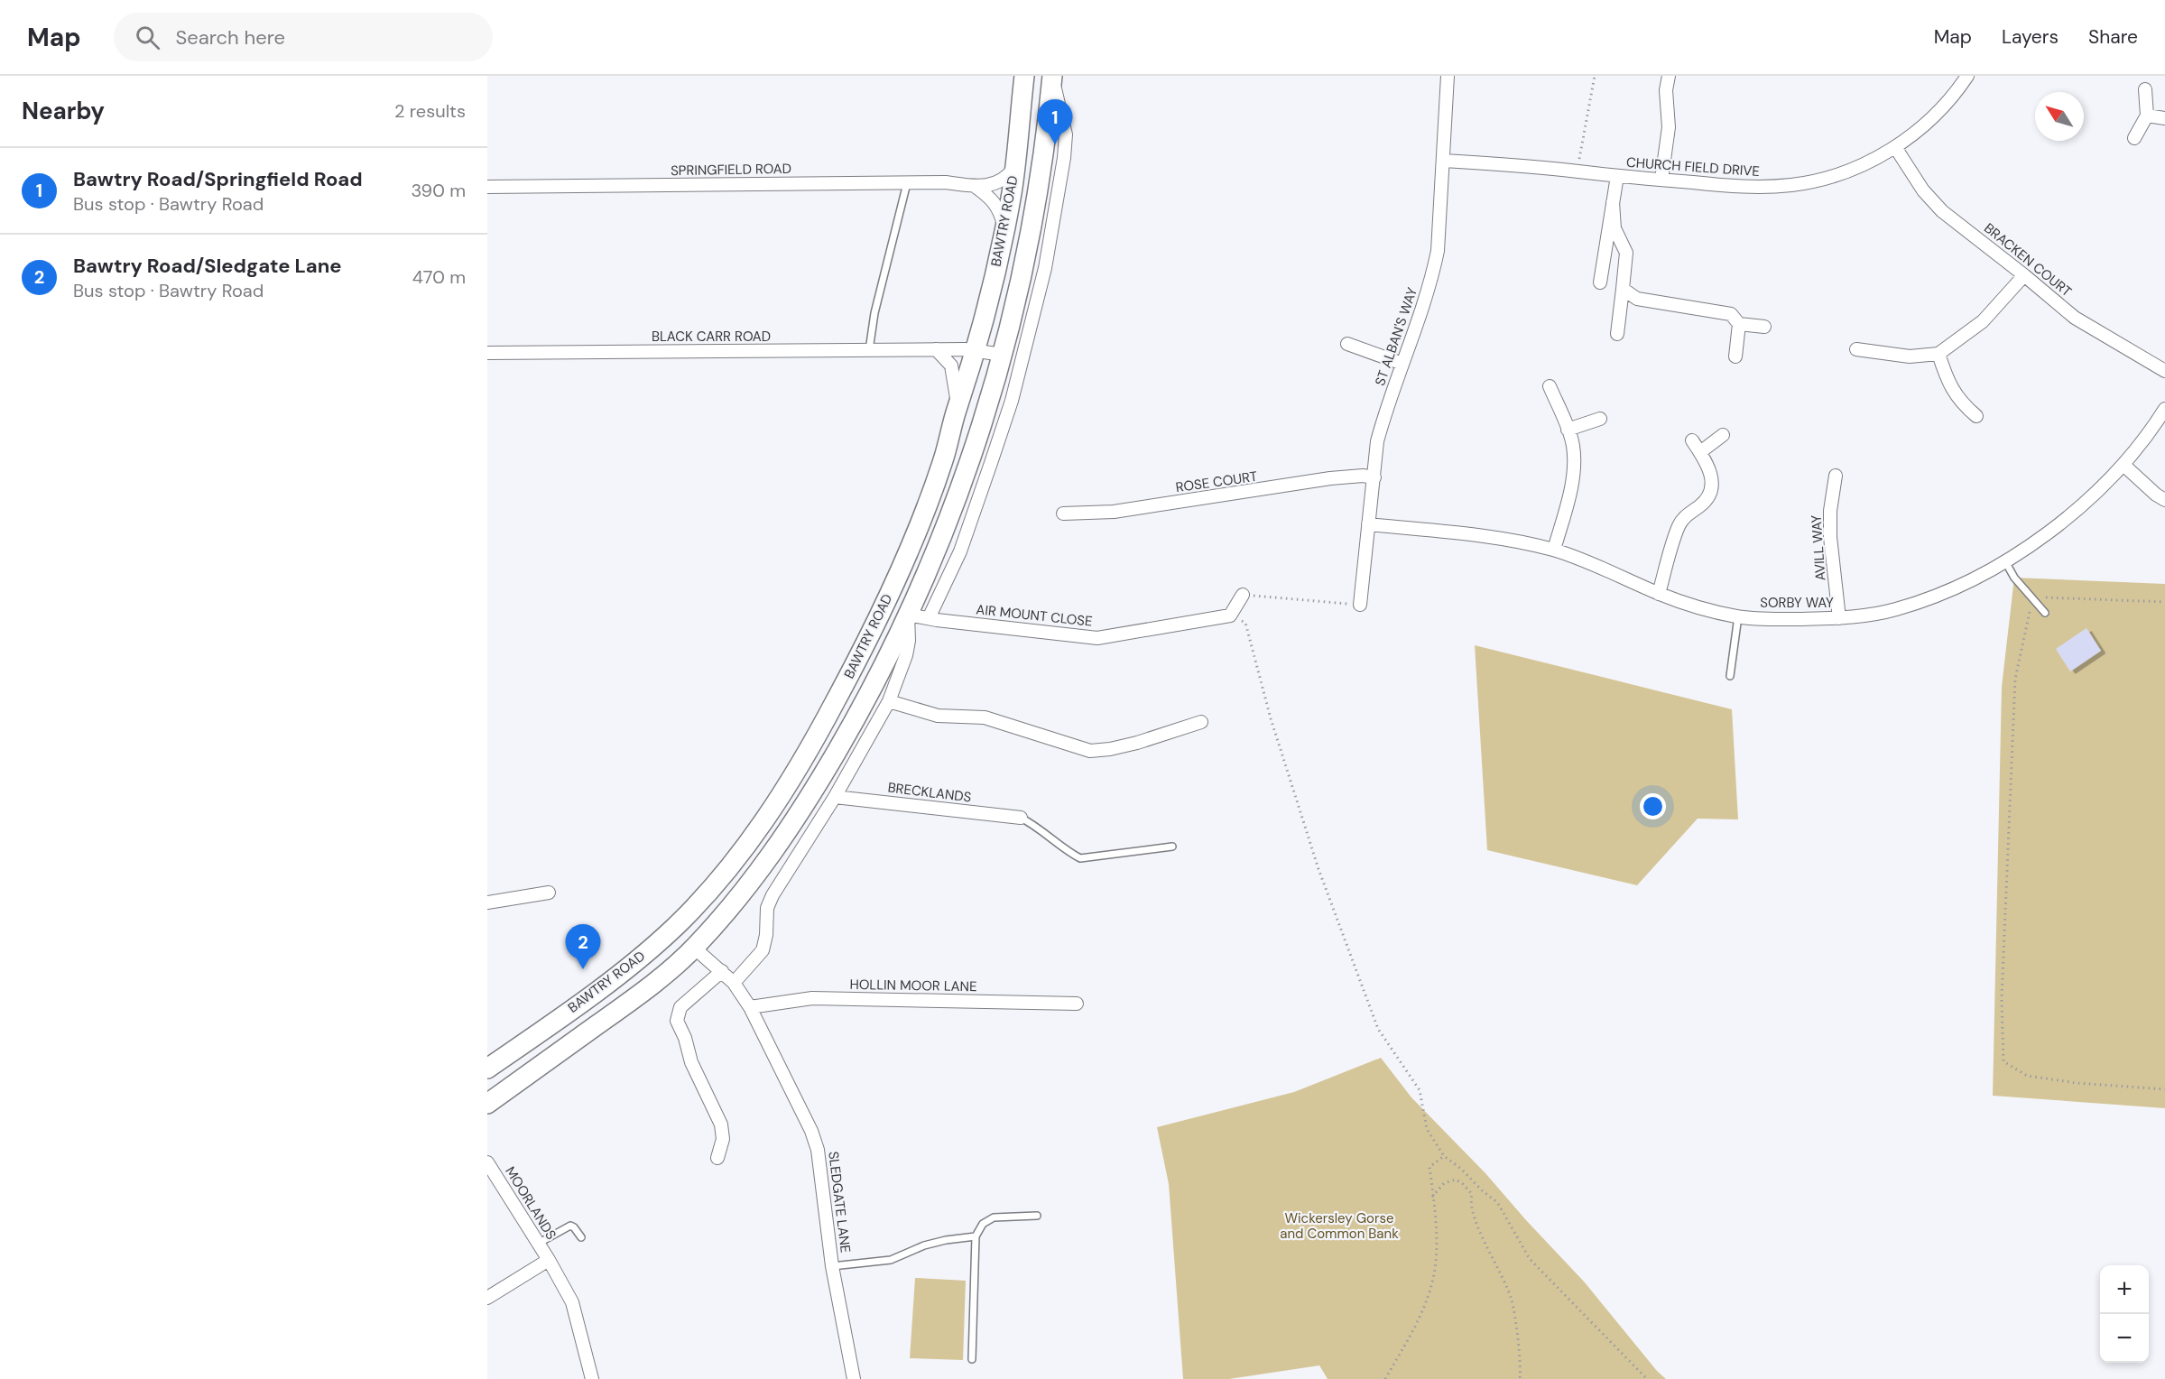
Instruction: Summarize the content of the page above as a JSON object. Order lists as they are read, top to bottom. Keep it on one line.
{"streets":{"main road":["BAWTRY ROAD"],"street":["CHURCH FIELD DRIVE","SPRINGFIELD ROAD","BRACKEN COURT","BLACK CARR ROAD","ST ALBAN'S WAY","ROSE COURT","AVILL WAY","SORBY WAY","AIR MOUNT CLOSE","BRECKLANDS","HOLLIN MOOR LANE","SLEDGATE LANE","MOORLANDS"]},"crossings":[["CHURCH FIELD DRIVE","BRACKEN COURT"],["CHURCH FIELD DRIVE","ST ALBAN'S WAY"],["SPRINGFIELD ROAD","BAWTRY ROAD"],["BAWTRY ROAD","BLACK CARR ROAD"],["BAWTRY ROAD","AIR MOUNT CLOSE"],["BAWTRY ROAD","BRECKLANDS"],["BAWTRY ROAD","SLEDGATE LANE"],["ST ALBAN'S WAY","ROSE COURT"],["ST ALBAN'S WAY","SORBY WAY"],["AVILL WAY","SORBY WAY"],["HOLLIN MOOR LANE","SLEDGATE LANE"]],"parks":["Wickersley Gorse and Common Bank"],"north":"top left","page":{"header":"Map","search":"Search here","nav":["Map","Layers","Share"],"heading":["Nearby","2 results"],"pins":["1","2"],"list":[{"mark":"1","name":"Bawtry Road/Springfield Road","note":"Bus stop · Bawtry Road","value":"390 m"},{"mark":"2","name":"Bawtry Road/Sledgate Lane","note":"Bus stop · Bawtry Road","value":"470 m"}],"map_buttons":["+","−"]}}
